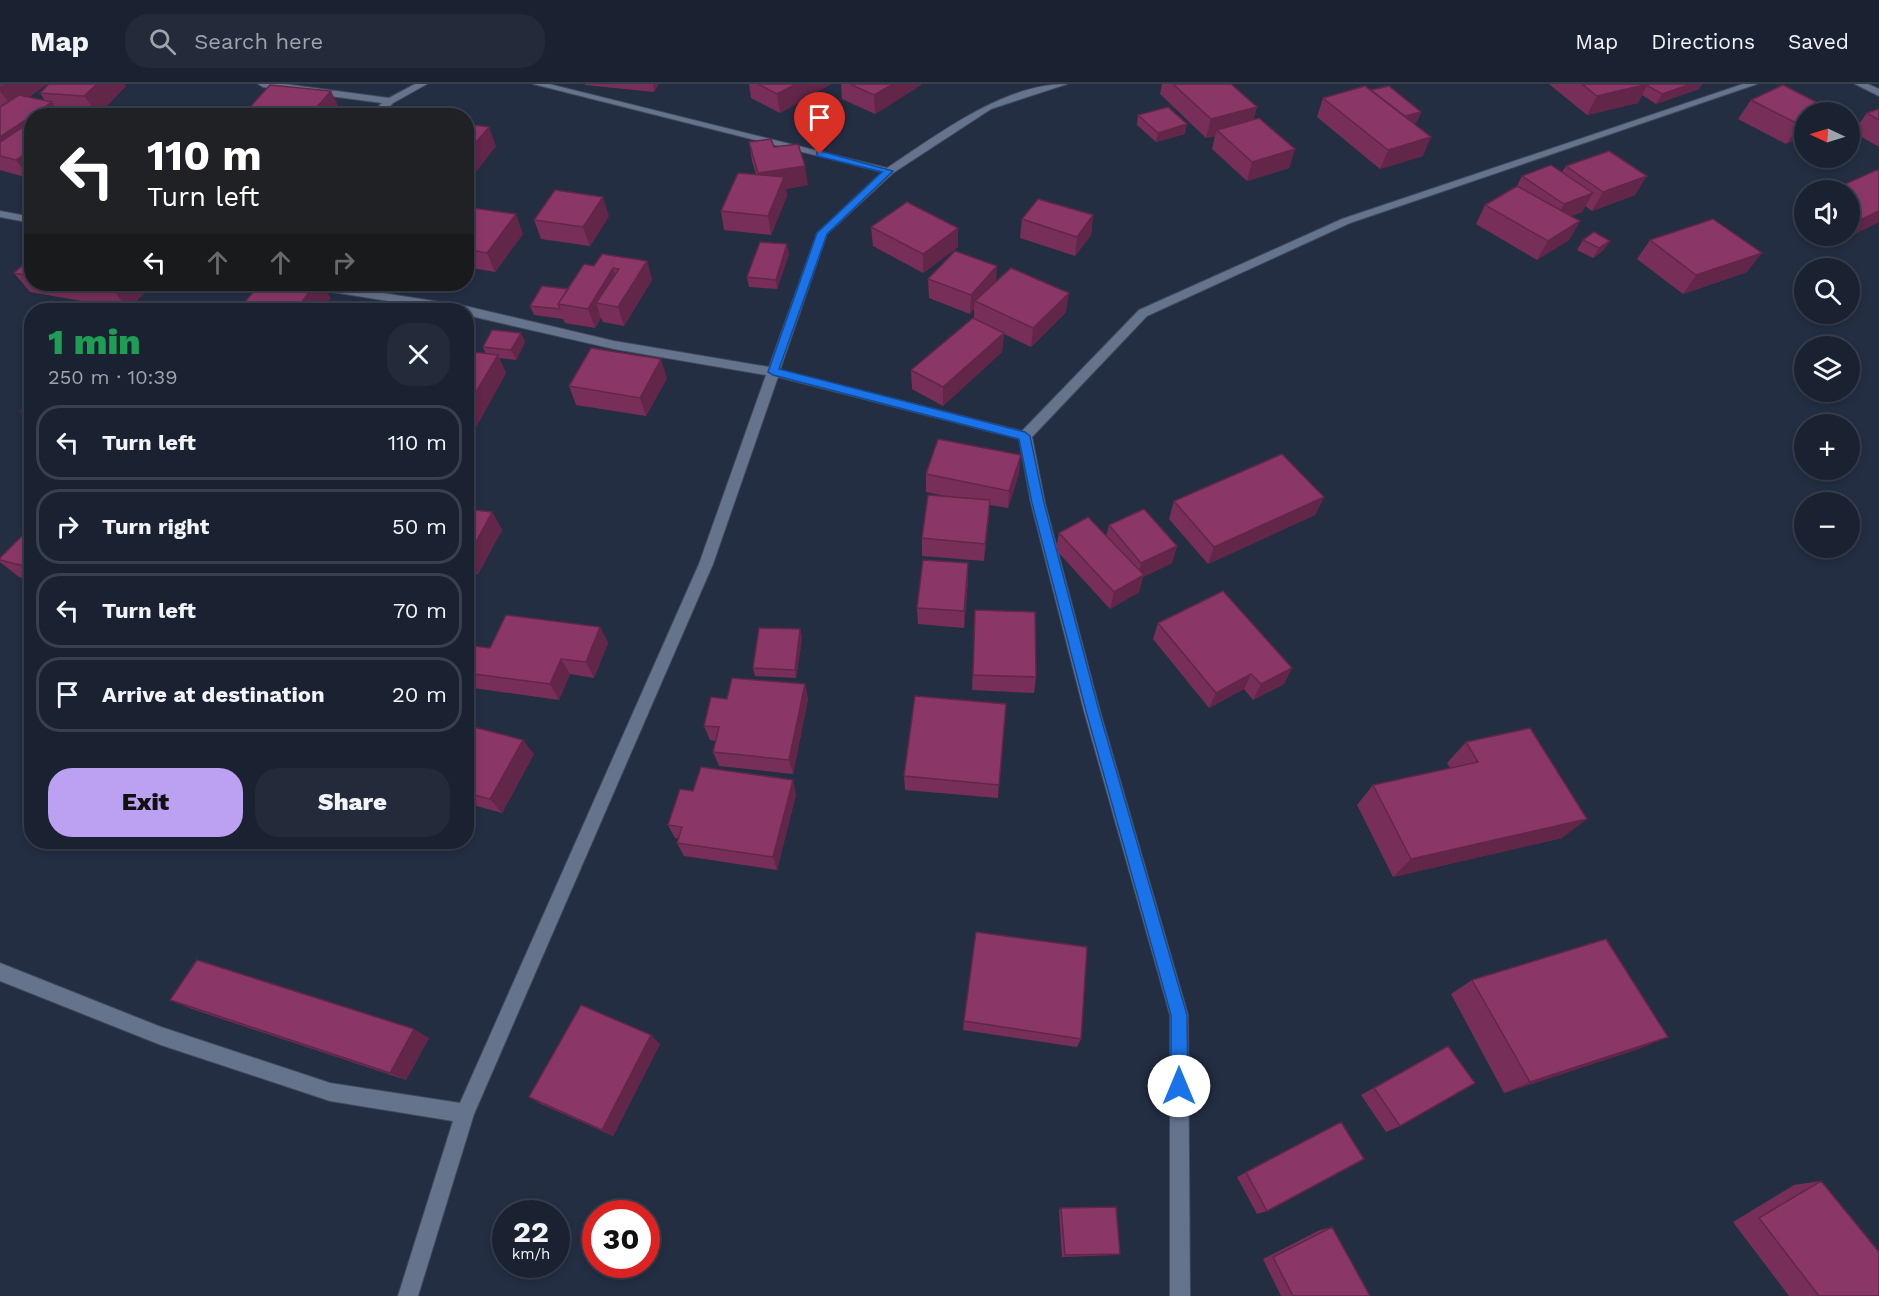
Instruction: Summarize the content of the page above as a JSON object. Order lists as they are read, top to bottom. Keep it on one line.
{"north":"left","page":{"header":"Map","search":"Search here","nav":["Map","Directions","Saved"],"map_buttons":["+","−"],"turn":["110 m","Turn left"],"heading":["1 min","250 m · 10:39"],"list":[{"name":"Turn left","value":"110 m"},{"name":"Turn right","value":"50 m"},{"name":"Turn left","value":"70 m"},{"name":"Arrive at destination","value":"20 m"}],"buttons":["Exit","Share"],"speed":"22 km/h","limit":"30"}}
